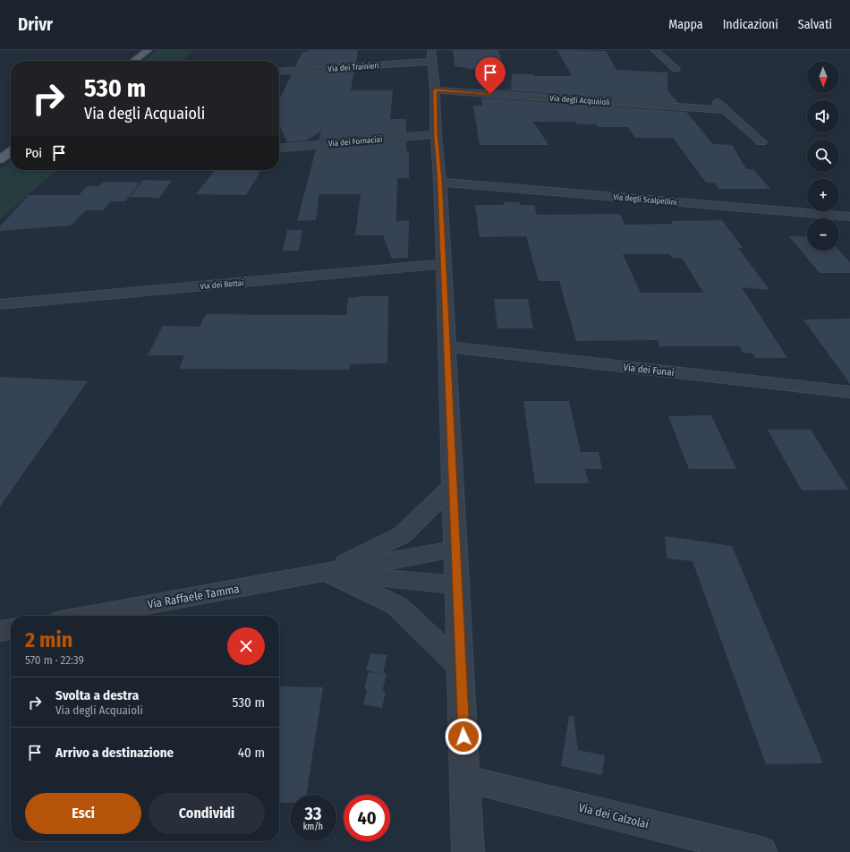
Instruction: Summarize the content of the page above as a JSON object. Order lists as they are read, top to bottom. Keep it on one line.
{"streets":{"street":["Via dei Trainieri","Via degli Acquaioli","Via dei Fornaciai","Via degli Scalpellini","Via dei Bottai","Via dei Funai","Via Raffaele Tamma","Via dei Calzolai"]},"north":"bottom","page":{"header":"Drivr","nav":["Mappa","Indicazioni","Salvati"],"map_buttons":["+","−"],"turn":["530 m","Via degli Acquaioli"],"then":"Poi","heading":["2 min","570 m · 22:39"],"list":[{"name":"Svolta a destra","note":"Via degli Acquaioli","value":"530 m"},{"name":"Arrivo a destinazione","value":"40 m"}],"buttons":["Esci","Condividi"],"speed":"33 km/h","limit":"40"}}
